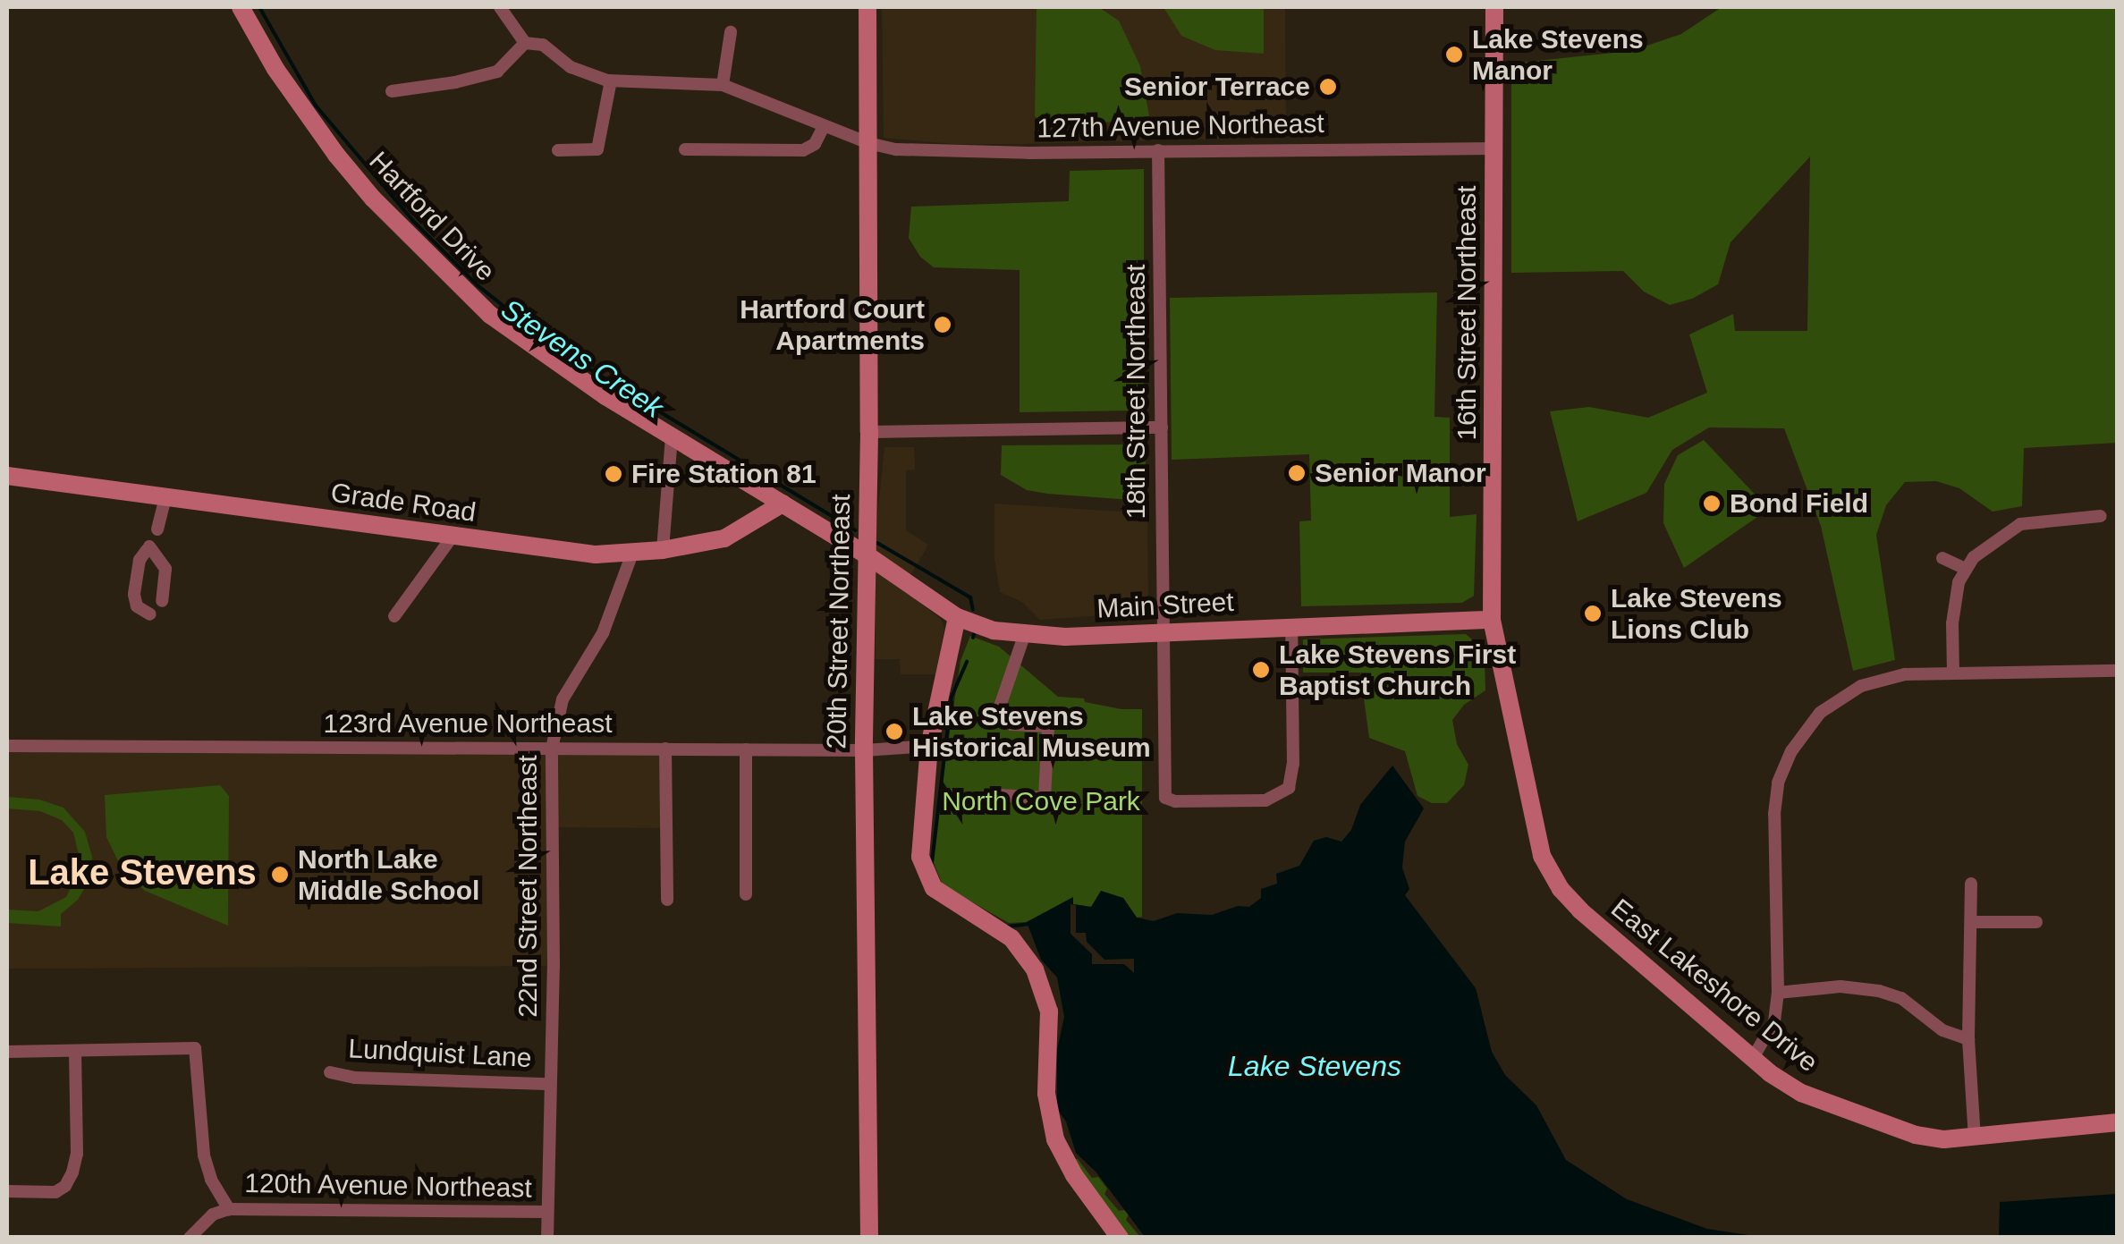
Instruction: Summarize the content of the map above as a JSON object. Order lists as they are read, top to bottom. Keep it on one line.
{"streets":{"main road":["Hartford Drive","16th Street Northeast","Grade Road","Main Street","20th Street Northeast","East Lakeshore Drive"],"street":["127th Avenue Northeast","18th Street Northeast","123rd Avenue Northeast","22nd Street Northeast","Lundquist Lane","120th Avenue Northeast"]},"crossings":[["127th Avenue Northeast","16th Street Northeast"],["127th Avenue Northeast","18th Street Northeast"],["127th Avenue Northeast","20th Street Northeast"],["Hartford Drive","Grade Road"],["Hartford Drive","Main Street"],["Hartford Drive","20th Street Northeast"],["16th Street Northeast","Main Street"],["16th Street Northeast","East Lakeshore Drive"],["18th Street Northeast","Main Street"],["Grade Road","22nd Street Northeast"],["Main Street","20th Street Northeast"],["Main Street","East Lakeshore Drive"],["20th Street Northeast","123rd Avenue Northeast"],["123rd Avenue Northeast","22nd Street Northeast"],["22nd Street Northeast","Lundquist Lane"],["22nd Street Northeast","120th Avenue Northeast"]],"districts":["Lake Stevens"],"water":["Stevens Creek","Lake Stevens"],"parks":["North Cove Park"],"places":["Lake Stevens Manor","Senior Terrace","Hartford Court Apartments","Senior Manor","Fire Station 81","Bond Field","Lake Stevens Lions Club","Lake Stevens First Baptist Church","Lake Stevens Historical Museum","North Lake Middle School"]}
